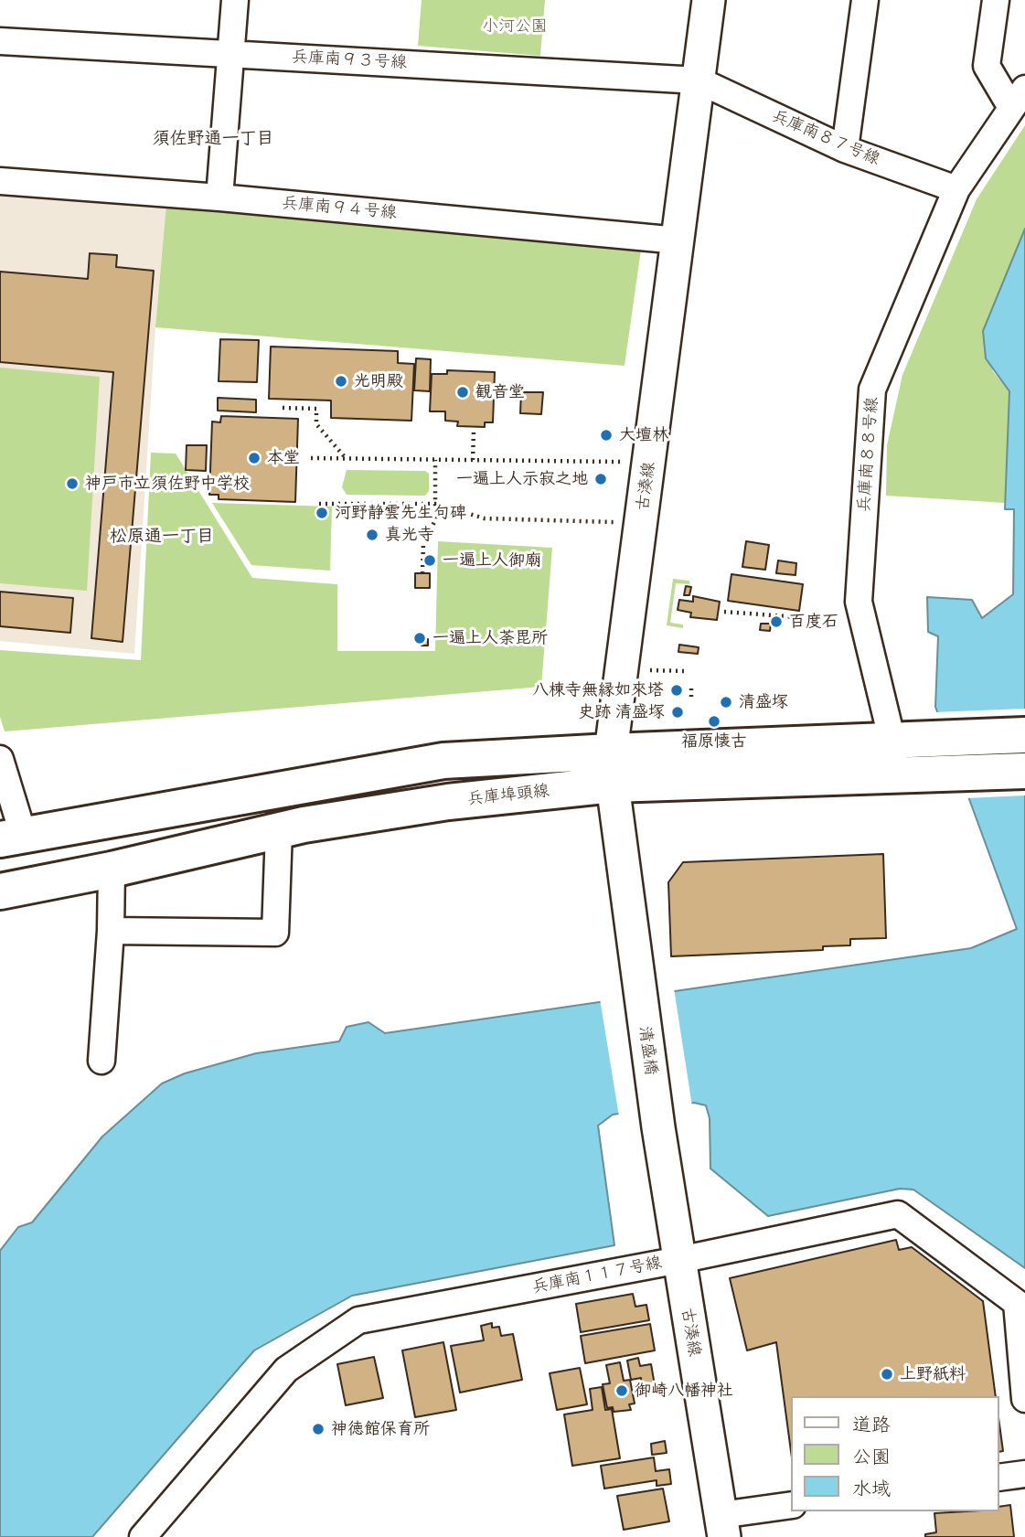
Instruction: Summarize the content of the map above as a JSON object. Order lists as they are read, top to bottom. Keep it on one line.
{"streets":{"main road":["兵庫埠頭線"],"street":["兵庫南９３号線","兵庫南８７号線","兵庫南９４号線","兵庫南８８号線","古湊線","清盛橋","兵庫南１１７号線"]},"crossings":[["兵庫南９３号線","兵庫南８７号線"],["兵庫南９３号線","古湊線"],["兵庫南８７号線","兵庫南８８号線"],["兵庫南８７号線","古湊線"],["兵庫南９４号線","古湊線"],["兵庫南８８号線","兵庫埠頭線"],["古湊線","兵庫埠頭線"],["古湊線","清盛橋"],["古湊線","兵庫南１１７号線"]],"districts":["須佐野通一丁目","松原通一丁目"],"parks":["小河公園"],"places":["光明殿","観音堂","大壇林","本堂","一遍上人示寂之地","神戸市立須佐野中学校","河野静雲先生句碑","真光寺","一遍上人御廟","百度石","一遍上人荼毘所","八棟寺無縁如來塔","清盛塚","史跡 清盛塚","福原懐古","上野紙料","御崎八幡神社","神徳館保育所"],"legend":["道路","公園","水域"]}
